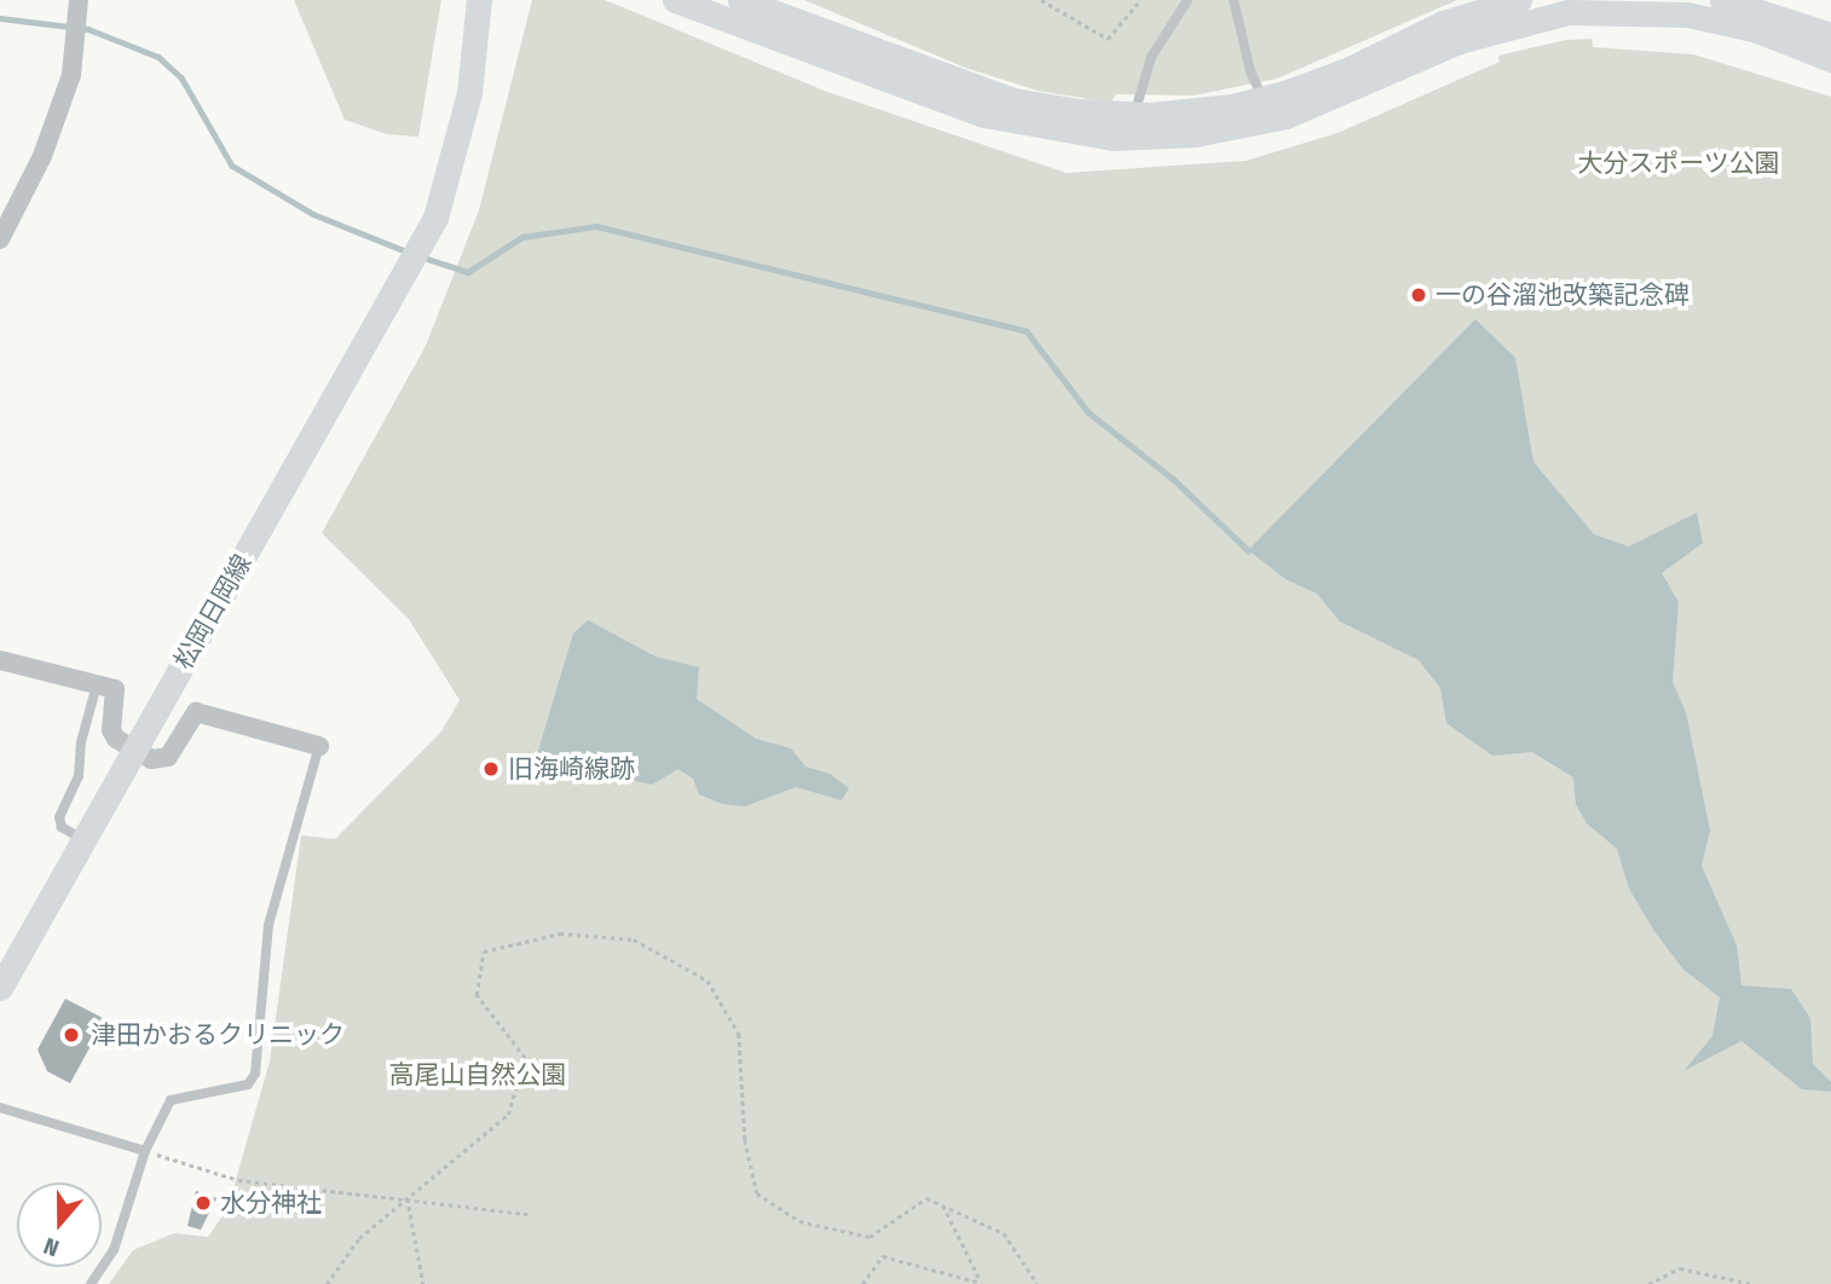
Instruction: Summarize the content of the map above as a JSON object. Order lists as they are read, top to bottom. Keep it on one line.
{"streets":{"street":["松岡日岡線"]},"parks":["大分スポーツ公園","高尾山自然公園"],"places":["一の谷溜池改築記念碑","旧海崎線跡","津田かおるクリニック","水分神社"],"north":"bottom"}
